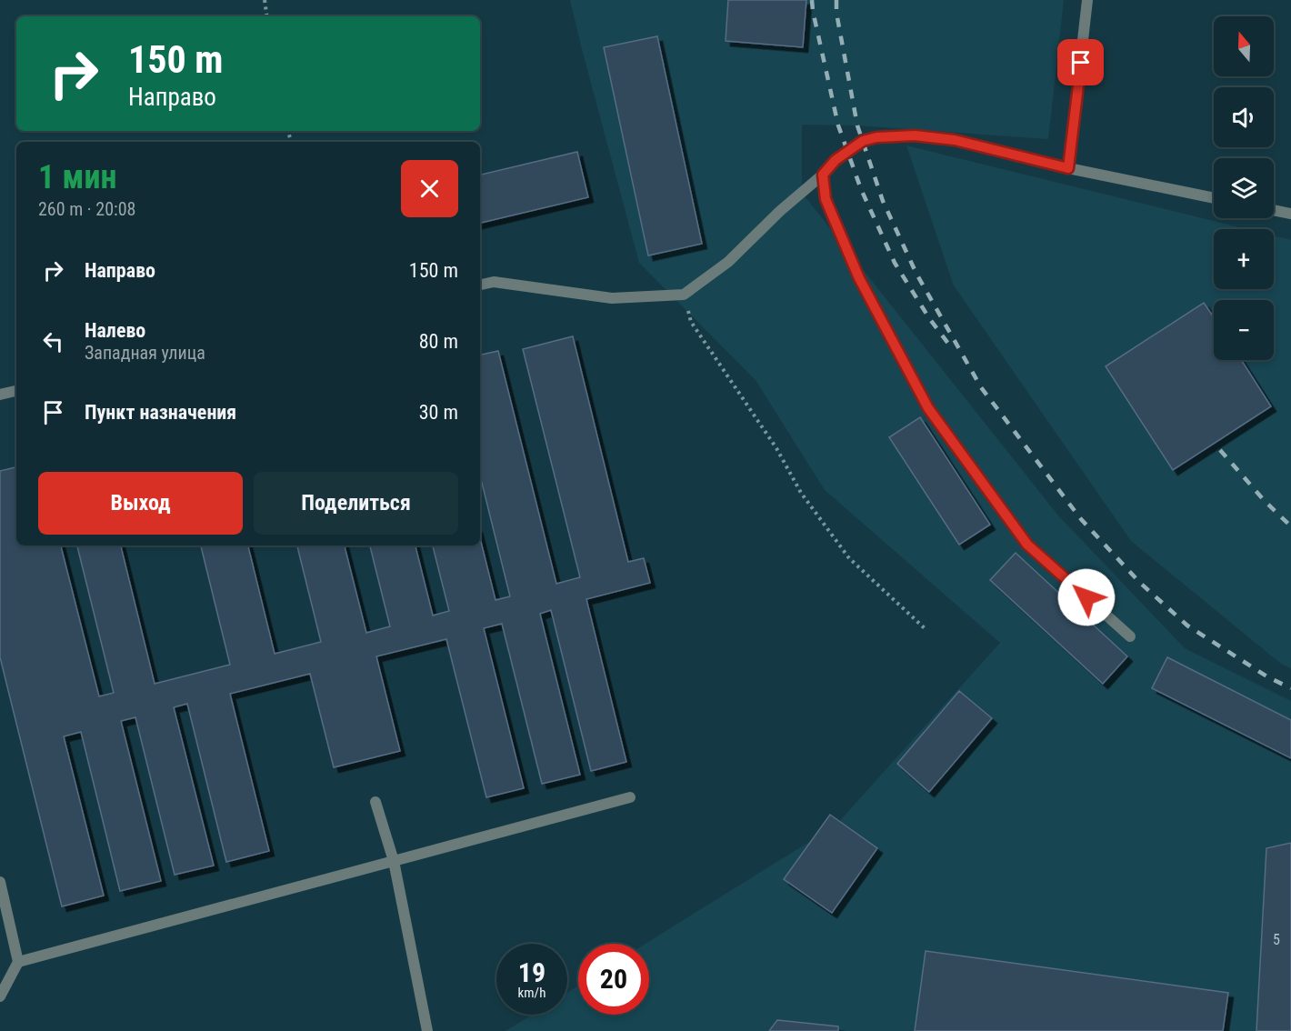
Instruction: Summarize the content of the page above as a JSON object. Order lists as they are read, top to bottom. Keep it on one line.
{"house_numbers":["5"],"north":"top","page":{"map_buttons":["+","−"],"turn":["150 m","Направо"],"heading":["1 мин","260 m · 20:08"],"list":[{"name":"Направо","value":"150 m"},{"name":"Налево","note":"Западная улица","value":"80 m"},{"name":"Пункт назначения","value":"30 m"}],"buttons":["Выход","Поделиться"],"speed":"19 km/h","limit":"20"}}
